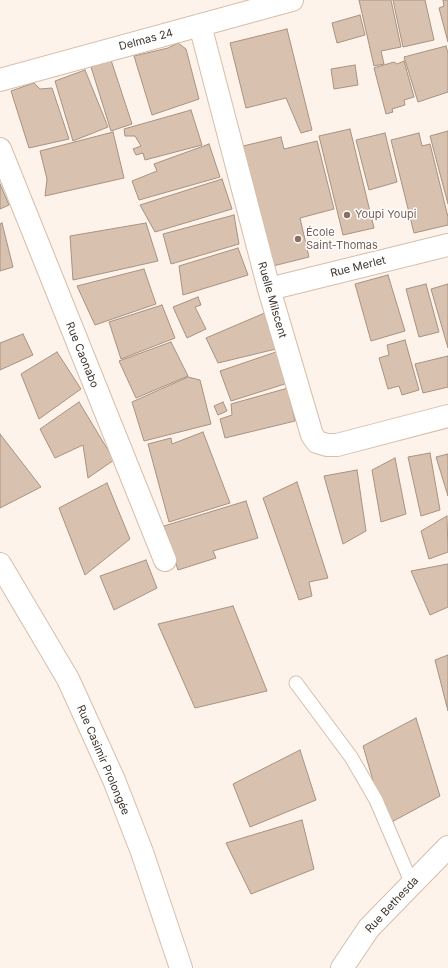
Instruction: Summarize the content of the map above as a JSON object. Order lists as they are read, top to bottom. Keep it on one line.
{"streets":{"street":["Delmas 24","Rue Merlet","Ruelle Milscent","Rue Caonabo","Rue Casimir Prolongée","Rue Bethesda"]},"crossings":[["Delmas 24","Ruelle Milscent"],["Rue Merlet","Ruelle Milscent"]],"places":["Youpi Youpi","École Saint-Thomas"]}
